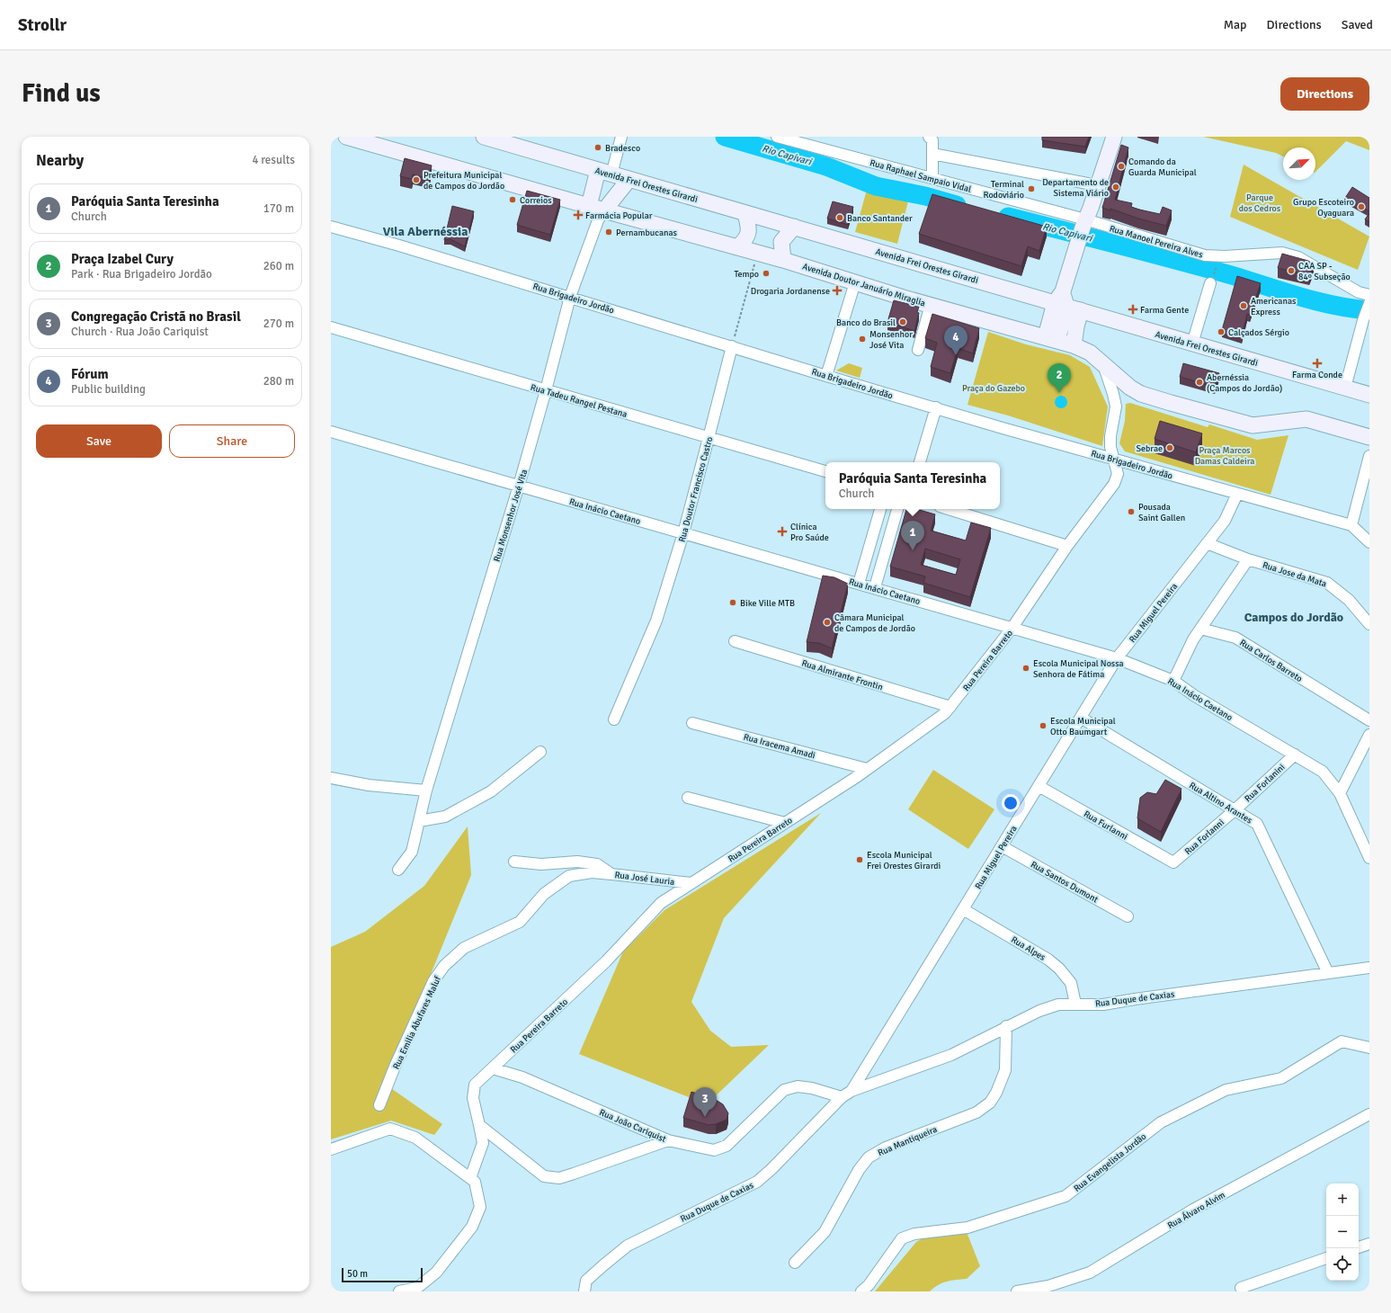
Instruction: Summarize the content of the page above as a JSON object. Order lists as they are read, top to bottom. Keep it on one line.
{"streets":{"main road":["Avenida Frei Orestes Girardi","Avenida Doutor Januário Miraglia"],"street":["Rua Raphael Sampaio Vidal","Rua Manoel Pereira Alves","Rua Brigadeiro Jordão","Rua Tadeu Rangel Pestana","Rua Doutor Francisco Castro","Rua Inácio Caetano","Rua Monsenhor José Vita","Rua Jose da Mata","Rua Miguel Pereira","Rua Pereira Barreto","Rua Carlos Barreto","Rua Almirante Frontin","Rua Iracema Amadi","Rua Forlanini","Rua Altino Arantes","Rua Furlanni","Rua Forlanni","Rua José Lauria","Rua Santos Dumont","Rua Alpes","Rua Duque de Caxias","Rua Emilia Abufares Maluf","Rua João Cariquist","Rua Mantiqueira","Rua Evangelista Jordão","Rua Álvaro Alvim"]},"crossings":[["Rua Raphael Sampaio Vidal","Rua Manoel Pereira Alves"],["Avenida Doutor Januário Miraglia","Rua Monsenhor José Vita"],["Avenida Doutor Januário Miraglia","Rua Pereira Barreto"],["Rua Brigadeiro Jordão","Rua Doutor Francisco Castro"],["Rua Brigadeiro Jordão","Rua Monsenhor José Vita"],["Rua Brigadeiro Jordão","Rua Miguel Pereira"],["Rua Brigadeiro Jordão","Rua Pereira Barreto"],["Rua Tadeu Rangel Pestana","Rua Doutor Francisco Castro"],["Rua Tadeu Rangel Pestana","Rua Monsenhor José Vita"],["Rua Doutor Francisco Castro","Rua Inácio Caetano"],["Rua Inácio Caetano","Rua Monsenhor José Vita"],["Rua Inácio Caetano","Rua Miguel Pereira"],["Rua Inácio Caetano","Rua Pereira Barreto"],["Rua Inácio Caetano","Rua Forlanini"],["Rua Jose da Mata","Rua Miguel Pereira"],["Rua Miguel Pereira","Rua Altino Arantes"],["Rua Miguel Pereira","Rua Furlanni"],["Rua Miguel Pereira","Rua Santos Dumont"],["Rua Miguel Pereira","Rua Alpes"],["Rua Miguel Pereira","Rua Duque de Caxias"],["Rua Miguel Pereira","Rua João Cariquist"],["Rua Pereira Barreto","Rua Almirante Frontin"],["Rua Pereira Barreto","Rua Iracema Amadi"],["Rua Pereira Barreto","Rua José Lauria"],["Rua Pereira Barreto","Rua João Cariquist"],["Rua Forlanini","Rua Altino Arantes"],["Rua Forlanini","Rua Forlanni"],["Rua Altino Arantes","Rua Forlanni"],["Rua Altino Arantes","Rua Duque de Caxias"],["Rua Furlanni","Rua Forlanni"],["Rua José Lauria","Rua Emilia Abufares Maluf"],["Rua Alpes","Rua Duque de Caxias"],["Rua Duque de Caxias","Rua João Cariquist"],["Rua Duque de Caxias","Rua Mantiqueira"]],"districts":["Vila Abernéssia","Campos do Jordão"],"water":["Rio Capivari"],"parks":["Parque dos Cedros","Praça do Gazebo","Praça Marcos Damas Caldeira"],"places":{"other":["Bradesco","Comando da Guarda Municipal","Prefeitura Municipal de Campos do Jordão","Departamento de Sistema Viário","Terminal Rodoviário","Correios","Grupo Escoteiro Oyaguara","Banco Santander","Pernambucanas","CAA SP - 84º Subseção","Tempo","Americanas Express","Banco do Brasil","Calçados Sérgio","Monsenhor José Vita","Abernéssia (Campos do Jordão)","Sebrae","Pousada Saint Gallen","Bike Ville MTB","Câmara Municipal de Campos de Jordão","Escola Municipal Nossa Senhora de Fátima","Escola Municipal Otto Baumgart","Escola Municipal Frei Orestes Girardi"],"health":["Farmácia Popular","Drogaria Jordanense","Farma Gente","Farma Conde","Clínica Pro Saúde"]},"scale_bar":"50 m","north":"top right","page":{"header":"Strollr","nav":["Map","Directions","Saved"],"buttons":["Directions",["Save","Share"]],"title":"Find us","heading":["Nearby","4 results"],"list":[{"mark":"1","name":"Paróquia Santa Teresinha","note":"Church","value":"170 m"},{"mark":"2","name":"Praça Izabel Cury","note":"Park · Rua Brigadeiro Jordão","value":"260 m"},{"mark":"3","name":"Congregação Cristã no Brasil","note":"Church · Rua João Cariquist","value":"270 m"},{"mark":"4","name":"Fórum","note":"Public building","value":"280 m"}],"pins":["4","2","1","3"],"popup":["Paróquia Santa Teresinha","Church"],"map_buttons":["+","−"],"scale":"50 m"}}
